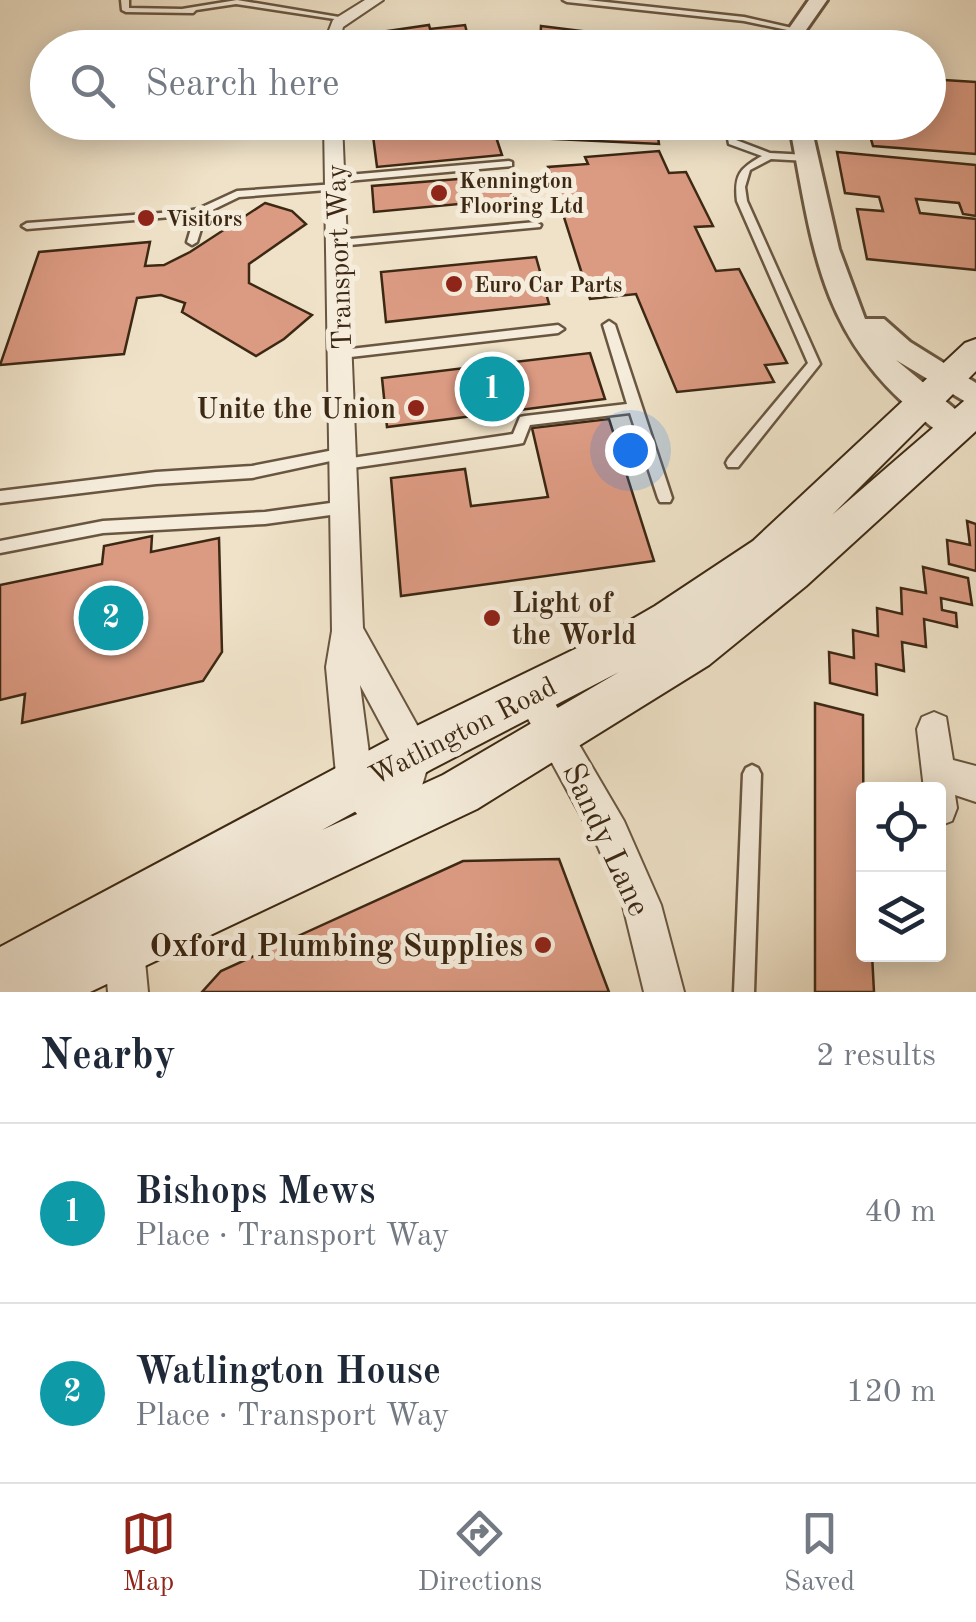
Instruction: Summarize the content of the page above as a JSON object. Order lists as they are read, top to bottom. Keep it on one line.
{"streets":{"main road":["Watlington Road"],"street":["Transport Way","Sandy Lane"]},"crossings":[["Transport Way","Watlington Road"],["Watlington Road","Sandy Lane"]],"places":["Kennington Flooring Ltd","Visitors","Euro Car Parts","Unite the Union","Light of the World","Oxford Plumbing Supplies"],"page":{"search":"Search here","pins":["1","2"],"heading":["Nearby","2 results"],"list":[{"mark":"1","name":"Bishops Mews","note":"Place · Transport Way","value":"40 m"},{"mark":"2","name":"Watlington House","note":"Place · Transport Way","value":"120 m"}],"nav":["Map","Directions","Saved"]}}
